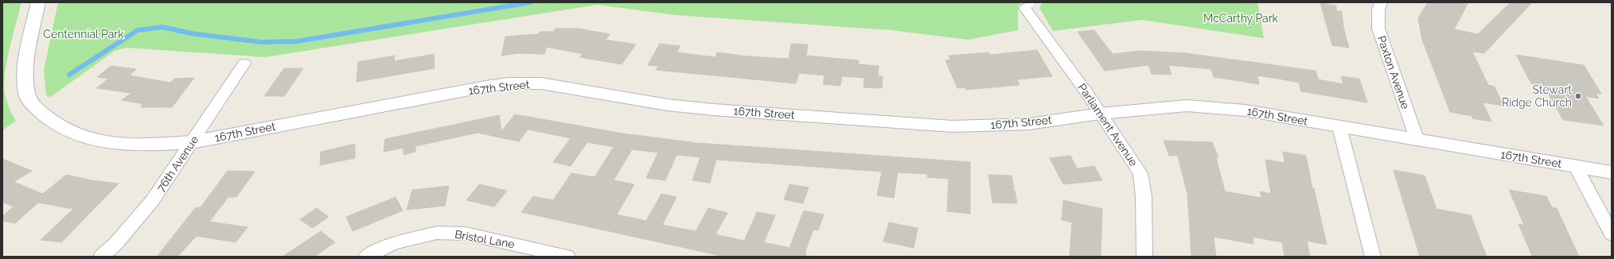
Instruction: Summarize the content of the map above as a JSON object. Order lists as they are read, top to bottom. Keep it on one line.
{"streets":{"street":["Paxton Avenue","167th Street","Parliament Avenue","76th Avenue","Bristol Lane"]},"crossings":[["Paxton Avenue","167th Street"],["167th Street","Parliament Avenue"],["167th Street","76th Avenue"]],"parks":["McCarthy Park","Centennial Park"],"places":["Stewart Ridge Church"]}
